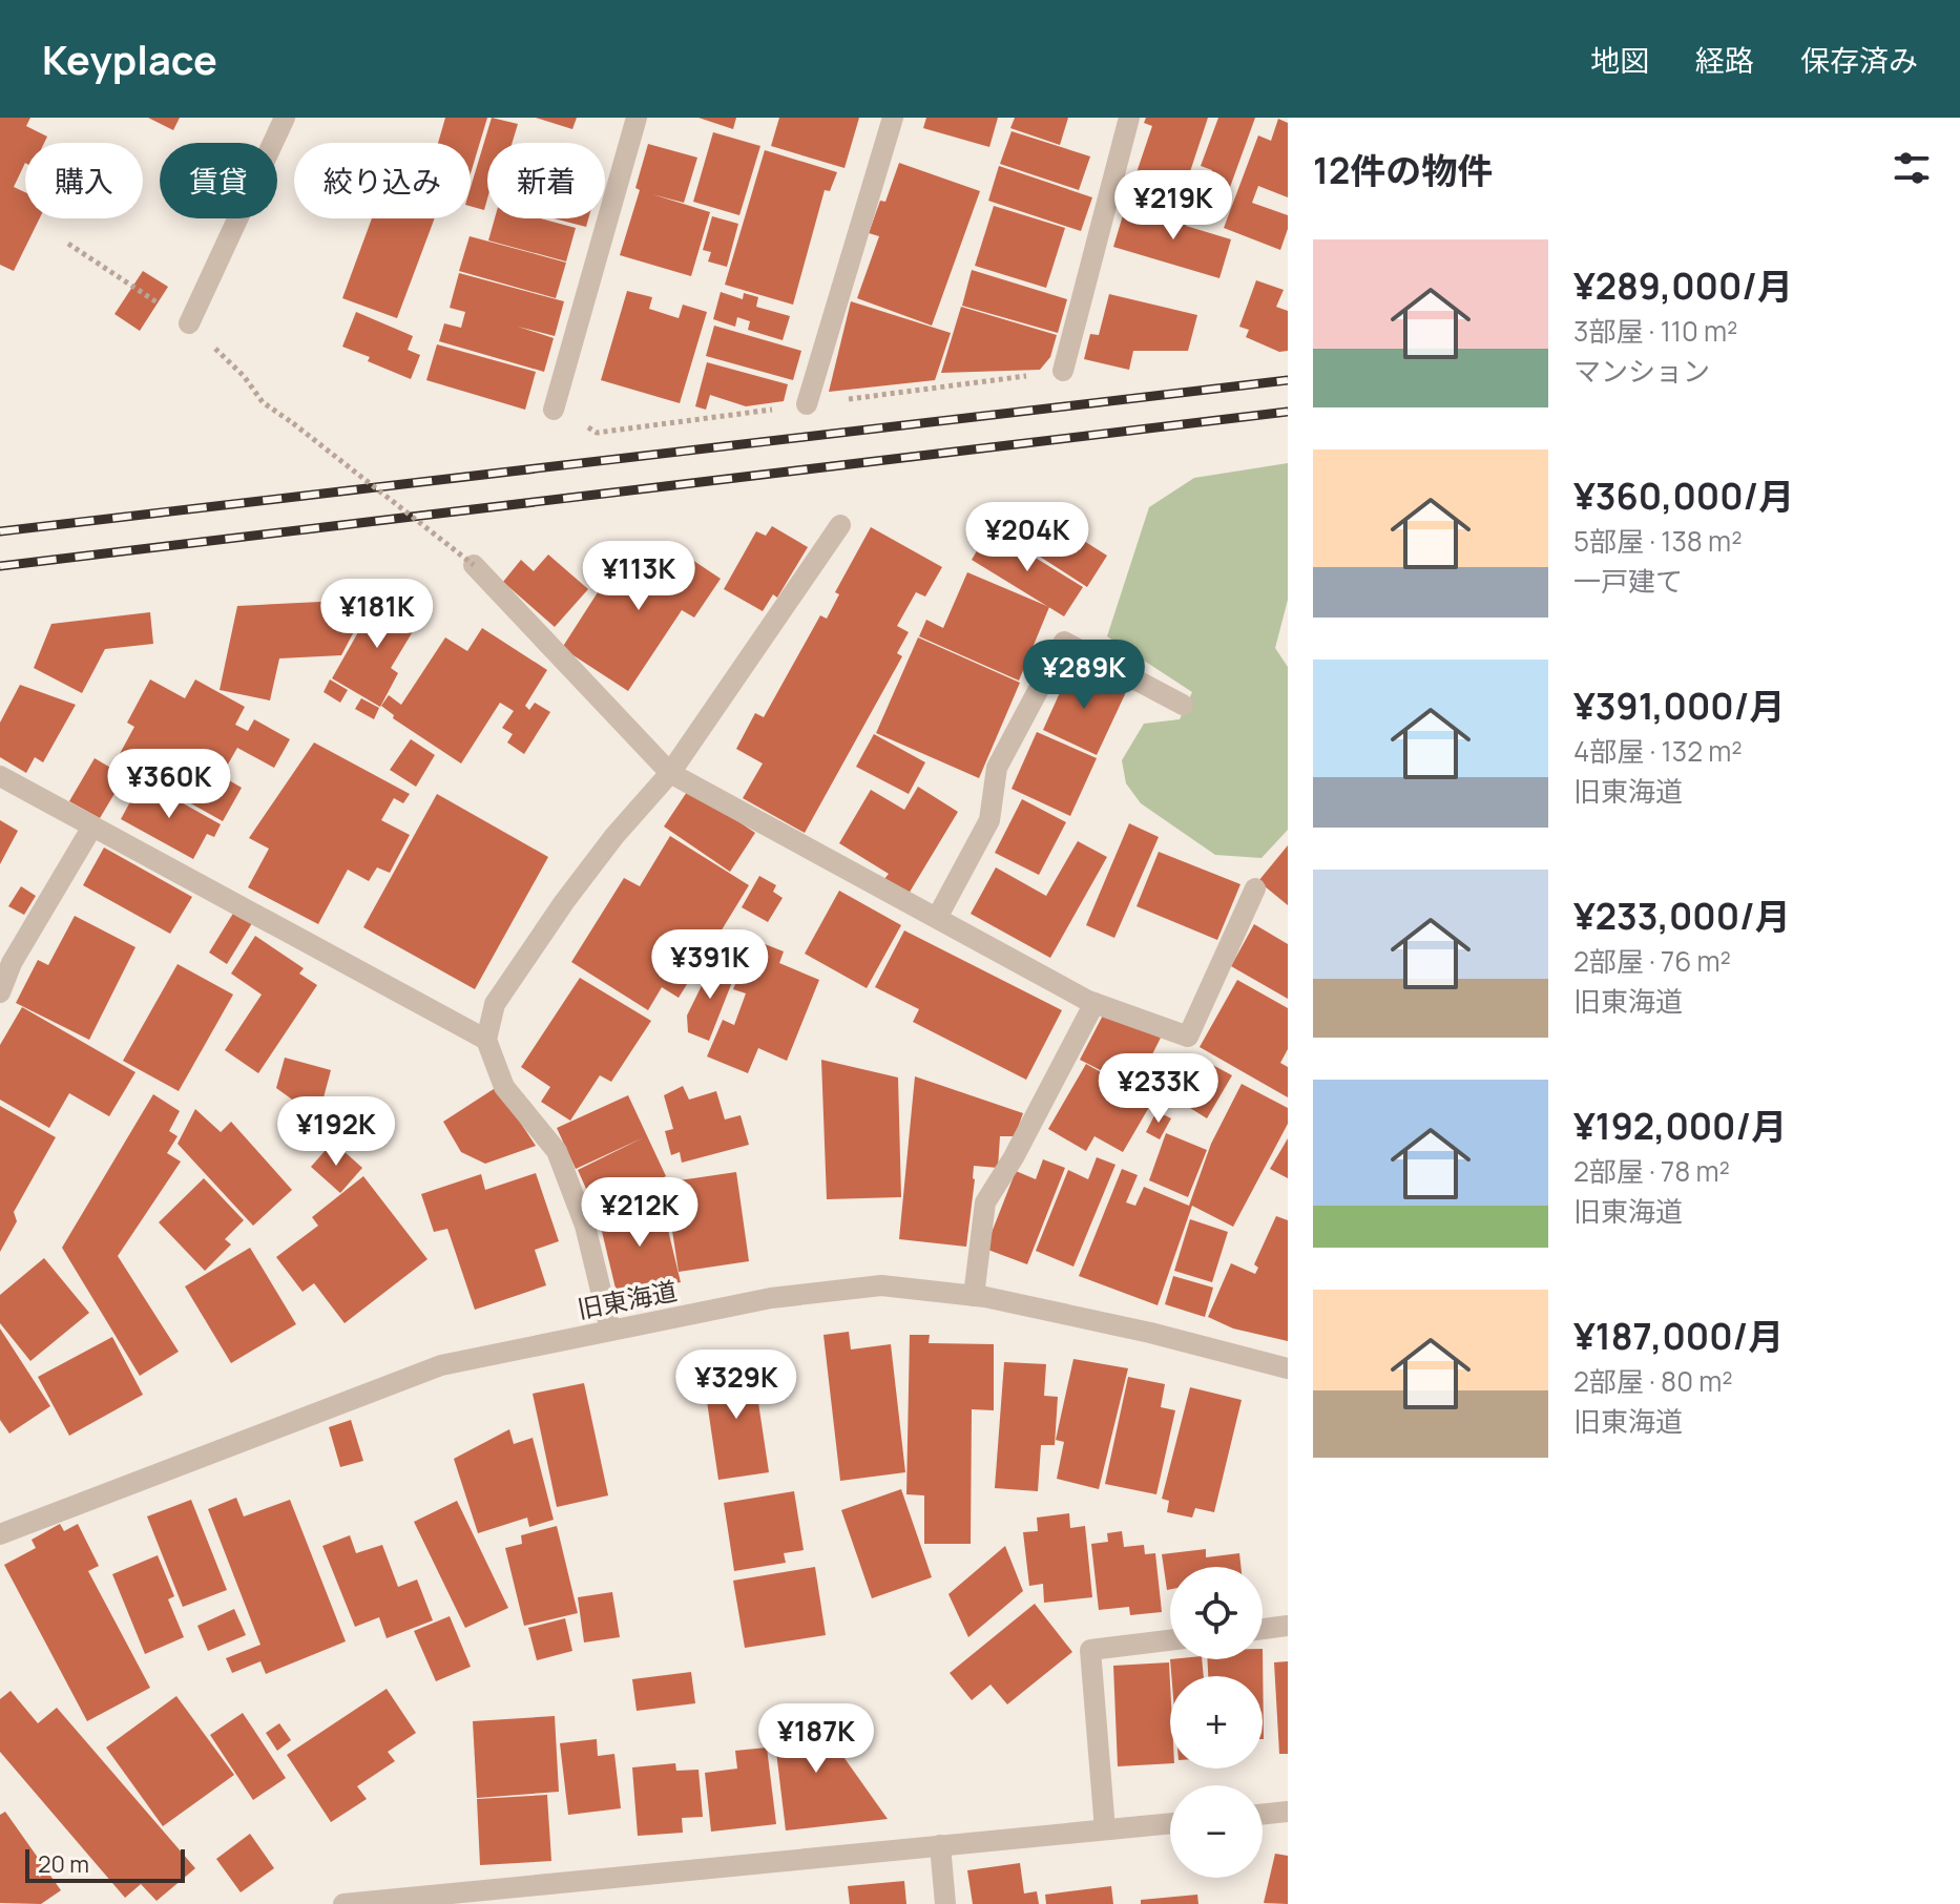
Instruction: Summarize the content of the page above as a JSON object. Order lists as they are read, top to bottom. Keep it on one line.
{"streets":{"street":["旧東海道"]},"scale_bar":"20 m","page":{"header":"Keyplace","nav":["地図","経路","保存済み"],"heading":"12件の物件","chip":["購入","賃貸","絞り込み","新着"],"price":["¥219K","¥204K","¥113K","¥181K","¥289K","¥360K","¥391K","¥233K","¥192K","¥212K","¥329K","¥187K"],"list":[{"name":"¥289,000/月","note":"3部屋 · 110 m² · マンション"},{"name":"¥360,000/月","note":"5部屋 · 138 m² · 一戸建て"},{"name":"¥391,000/月","note":"4部屋 · 132 m² · 旧東海道"},{"name":"¥233,000/月","note":"2部屋 · 76 m² · 旧東海道"},{"name":"¥192,000/月","note":"2部屋 · 78 m² · 旧東海道"},{"name":"¥187,000/月","note":"2部屋 · 80 m² · 旧東海道"}],"map_buttons":["+","−"],"scale":"20 m"}}
